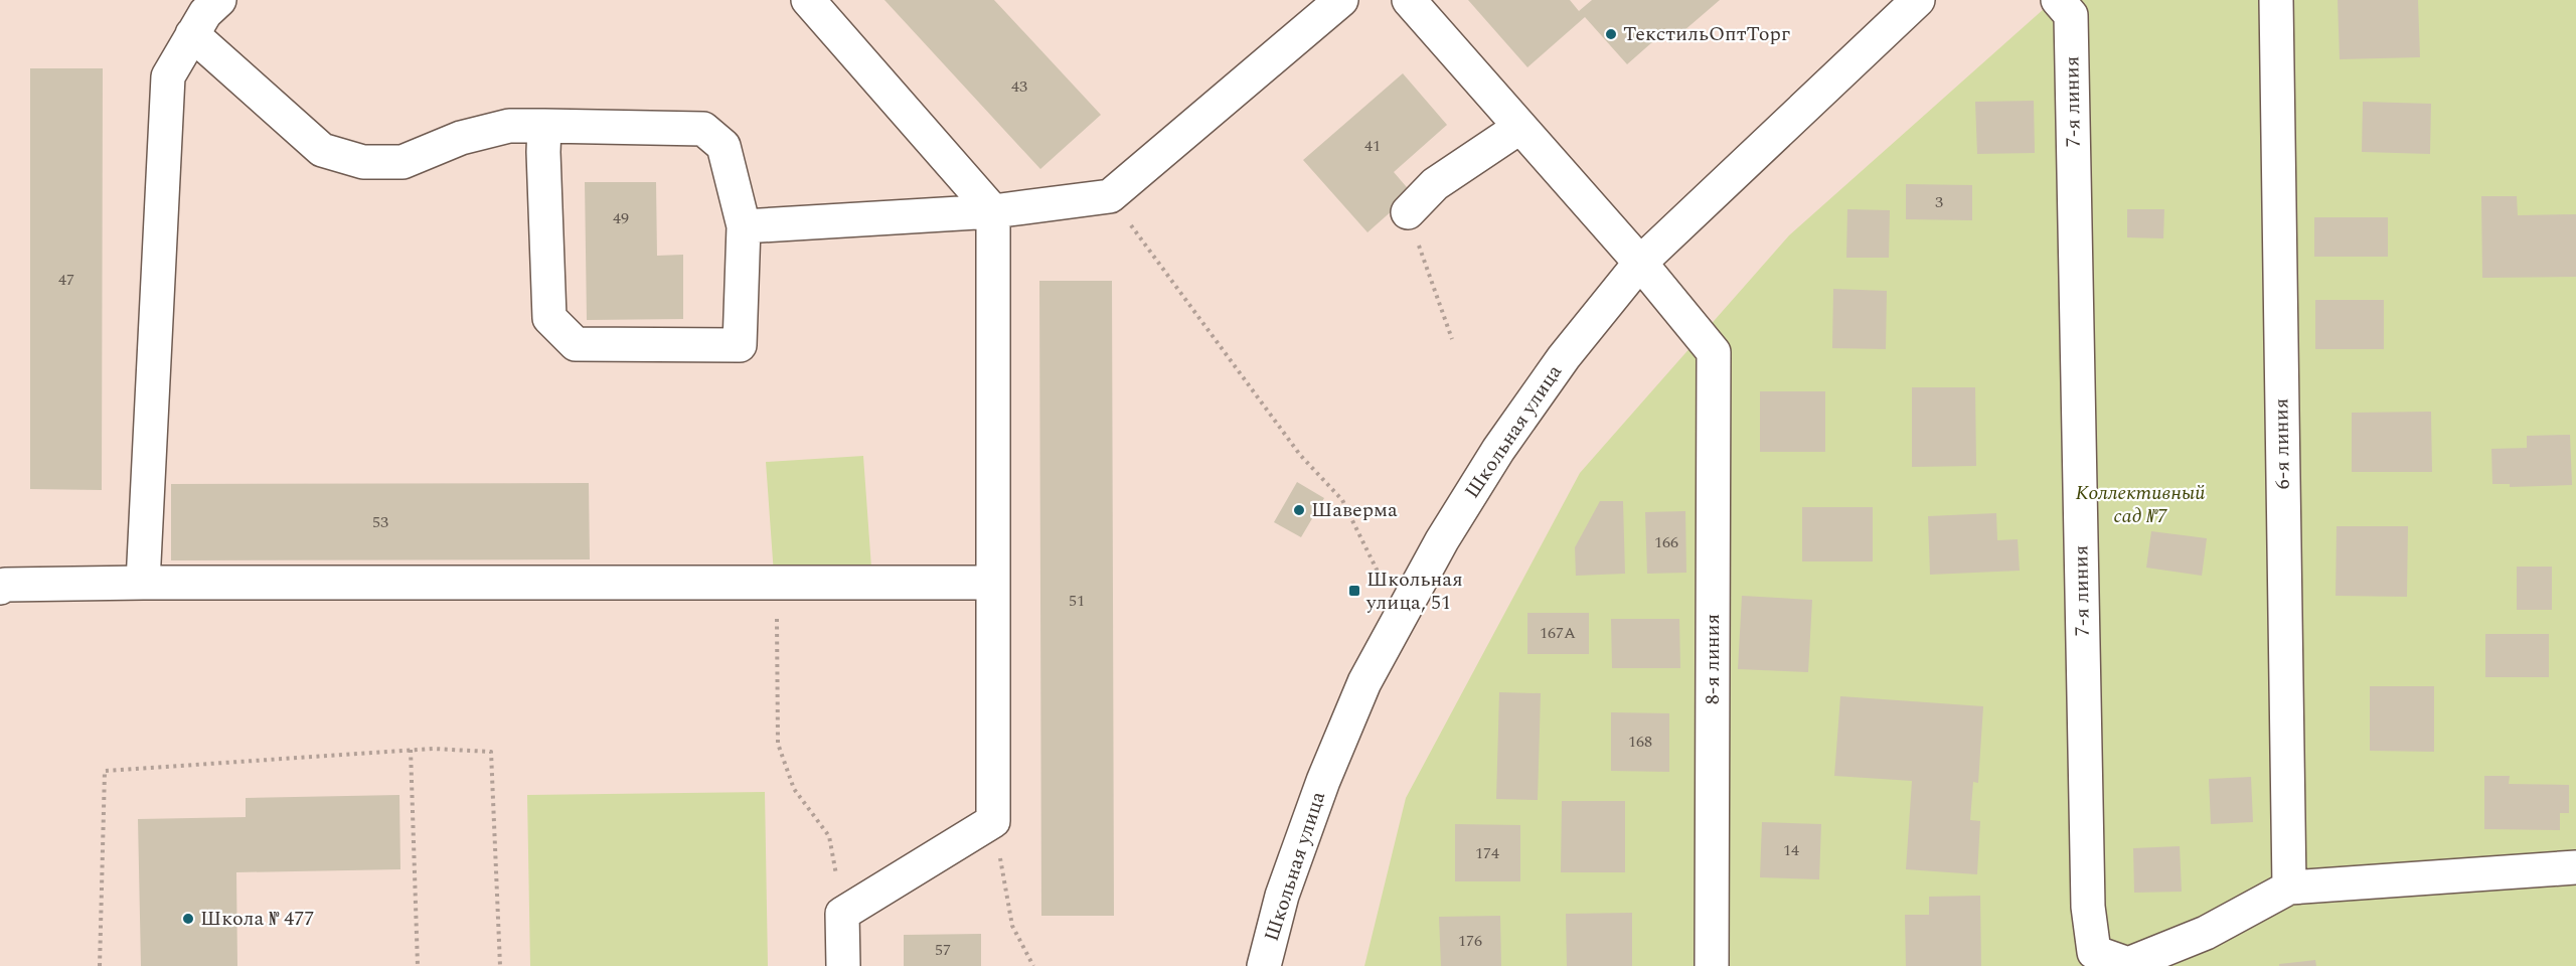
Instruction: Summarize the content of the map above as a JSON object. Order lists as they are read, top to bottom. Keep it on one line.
{"streets":{"street":["7-я линия","Школьная улица","6-я линия","8-я линия"]},"crossings":[["7-я линия","6-я линия"],["Школьная улица","8-я линия"]],"parks":["Коллективный сад №7"],"places":{"other":["ТекстильОптТорг","Шаверма","Школа № 477"],"transit":["Школьная улица, 51"]},"house_numbers":["43","41","3","49","47","53","166","51","167А","168","14","174","176","57"]}
